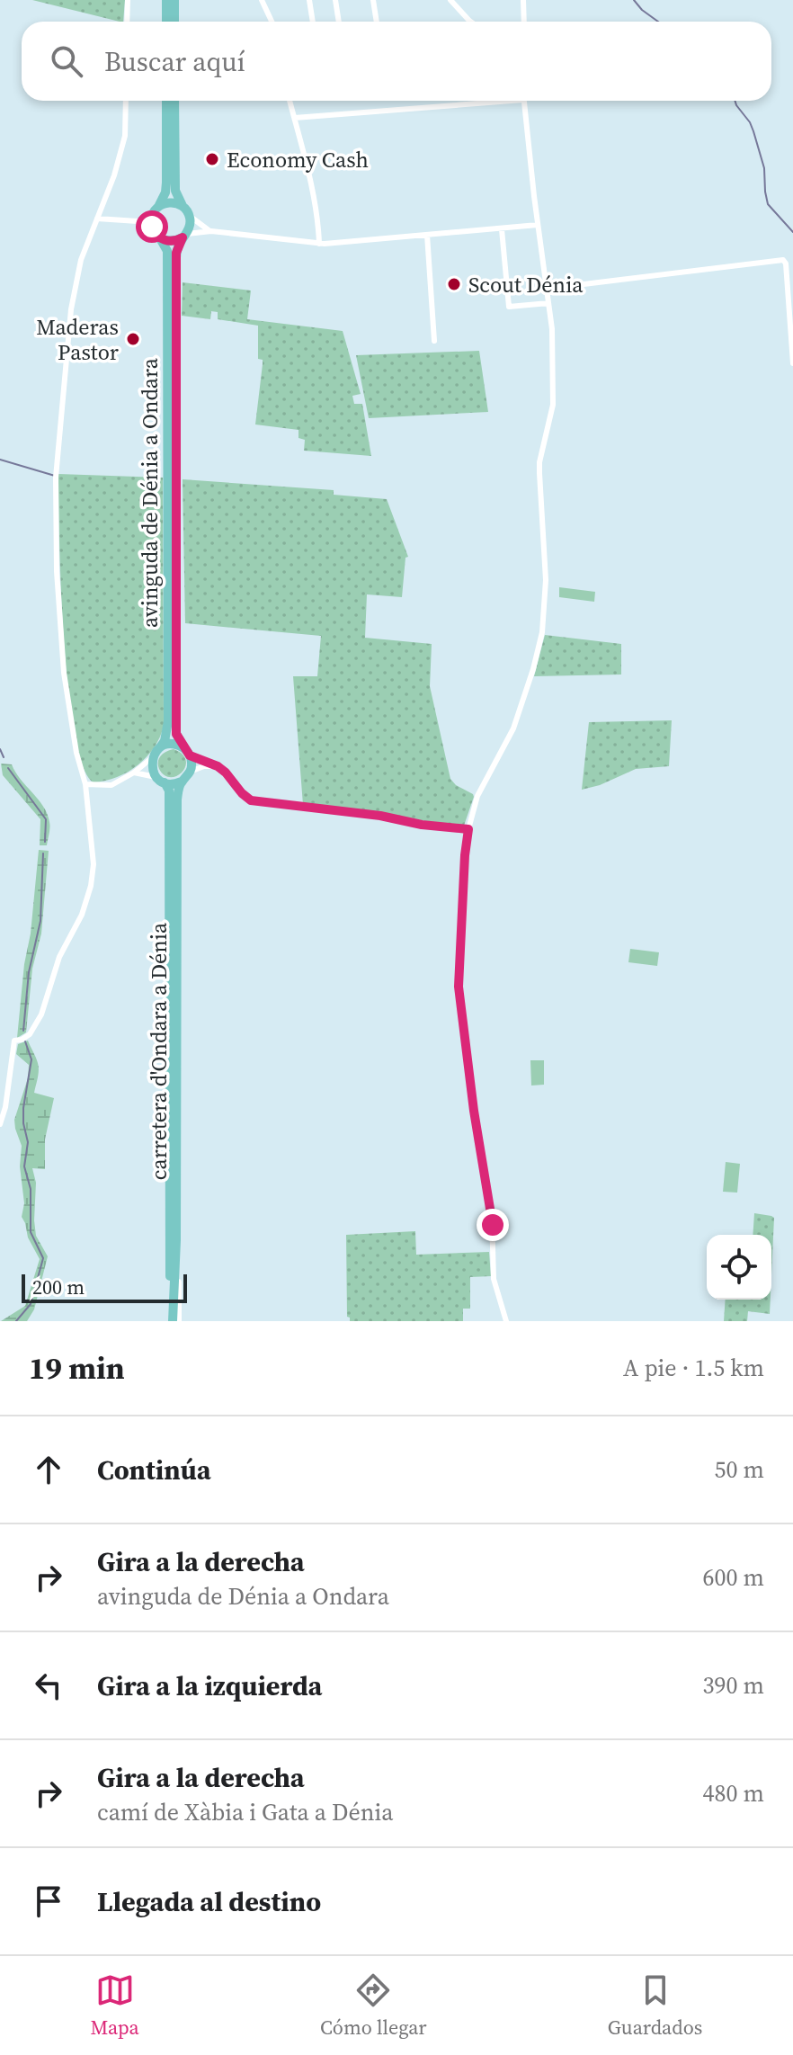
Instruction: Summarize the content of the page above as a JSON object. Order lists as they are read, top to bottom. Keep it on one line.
{"streets":{"main road":["avinguda de Dénia a Ondara","carretera d'Ondara a Dénia"]},"crossings":[["avinguda de Dénia a Ondara","carretera d'Ondara a Dénia"]],"places":["Economy Cash","Scout Dénia","Maderas Pastor"],"scale_bar":"200 m","page":{"search":"Buscar aquí","scale":"200 m","heading":["19 min","A pie · 1.5 km"],"list":[["Continúa","50 m"],["Gira a la derecha","avinguda de Dénia a Ondara","600 m"],["Gira a la izquierda","390 m"],["Gira a la derecha","camí de Xàbia i Gata a Dénia","480 m"],"Llegada al destino"],"nav":["Mapa","Cómo llegar","Guardados"]}}
